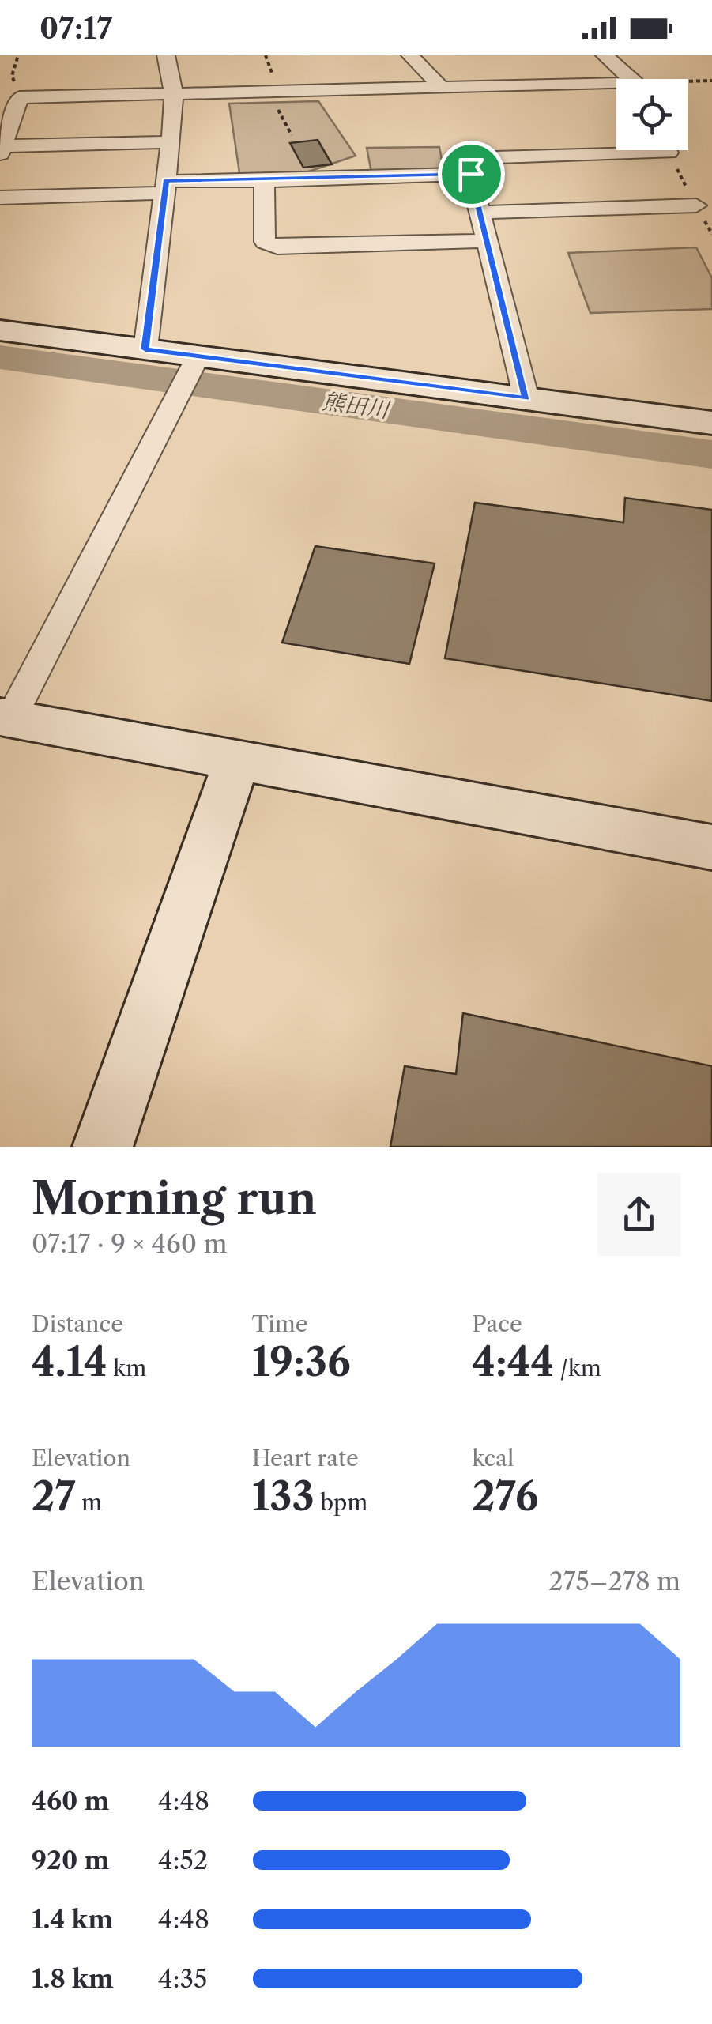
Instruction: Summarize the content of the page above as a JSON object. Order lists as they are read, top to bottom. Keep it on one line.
{"water":["熊田川"],"page":{"status":"07:17","heading":["Morning run","07:17 · 9 × 460 m"],"stats":[["Distance","4.14 km"],["Time","19:36"],["Pace","4:44 /km"],["Elevation","27 m"],["Heart rate","133 bpm"],["kcal","276"]],"chart":["Elevation","275–278 m"],"list":[{"name":"460 m","note":"4:48"},{"name":"920 m","note":"4:52"},{"name":"1.4 km","note":"4:48"},{"name":"1.8 km","note":"4:35"}]}}
